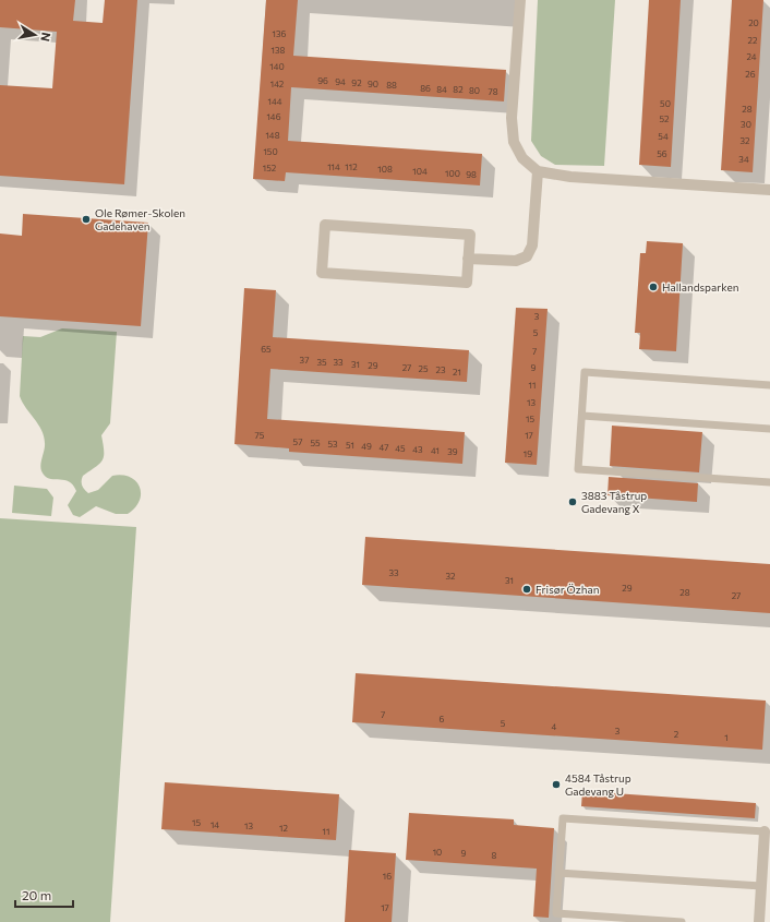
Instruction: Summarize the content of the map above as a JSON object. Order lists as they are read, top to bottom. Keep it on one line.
{"places":["Ole Rømer-Skolen Gadehaven","Hallandsparken","3883 Tåstrup Gadevang X","Frisør Özhan","4584 Tåstrup Gadevang U"],"house_numbers":["20","136","22","138","24","140","26","96","94","92","142","90","88","86","84","82","80","78","144","50","28","146","52","30","148","54","32","150","56","34","114","112","152","108","104","100","98","3","5","65","7","37","35","33","31","29","27","9","25","23","21","11","13","15","75","17","57","55","53","51","49","47","45","43","41","39","19","33","32","31","29","28","27","7","6","5","4","3","2","1","15","14","13","12","11","10","9","8","16","17"],"scale_bar":"20 m","north":"right"}
